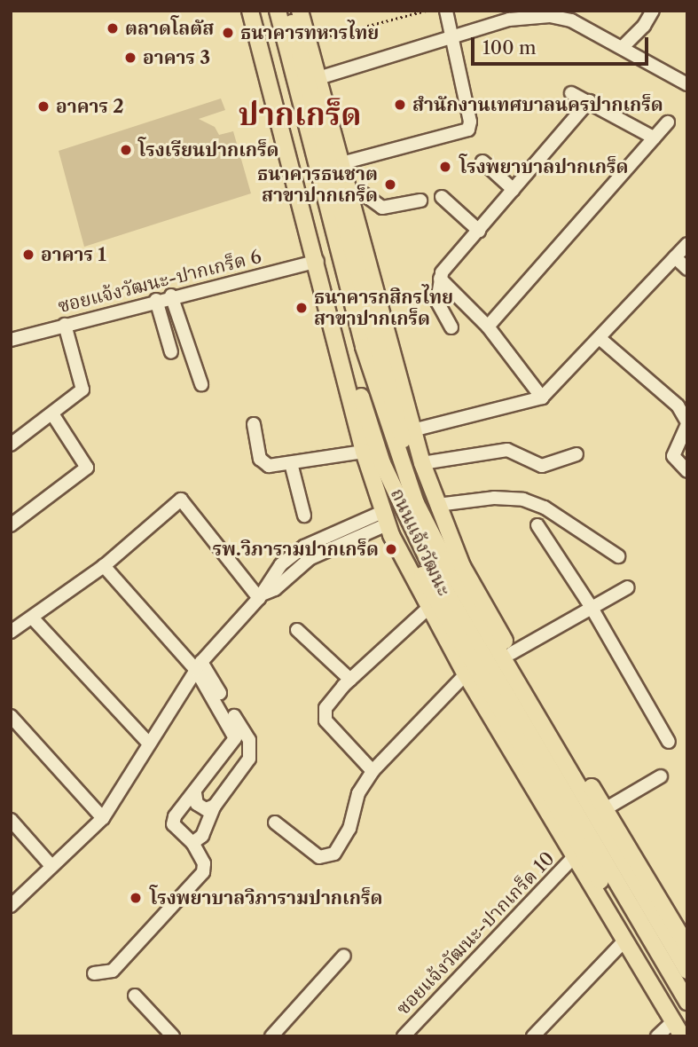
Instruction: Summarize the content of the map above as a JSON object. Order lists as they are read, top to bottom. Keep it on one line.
{"streets":{"main road":["ถนนแจ้งวัฒนะ"],"street":["ซอยแจ้งวัฒนะ-ปากเกร็ด 6","ซอยแจ้งวัฒนะ-ปากเกร็ด 10"]},"crossings":[["ซอยแจ้งวัฒนะ-ปากเกร็ด 6","ถนนแจ้งวัฒนะ"],["ถนนแจ้งวัฒนะ","ซอยแจ้งวัฒนะ-ปากเกร็ด 10"]],"districts":["ปากเกร็ด"],"places":["ตลาดโลตัส","ธนาคารทหารไทย","อาคาร 3","สำนักงานเทศบาลนครปากเกร็ด","อาคาร 2","โรงเรียนปากเกร็ด","โรงพยาบาลปากเกร็ด","ธนาคารธนชาต สาขาปากเกร็ด","อาคาร 1","ธนาคารกสิกรไทย สาขาปากเกร็ด","รพ.วิภารามปากเกร็ด","โรงพยาบาลวิภารามปากเกร็ด"],"scale_bar":"100 m"}
